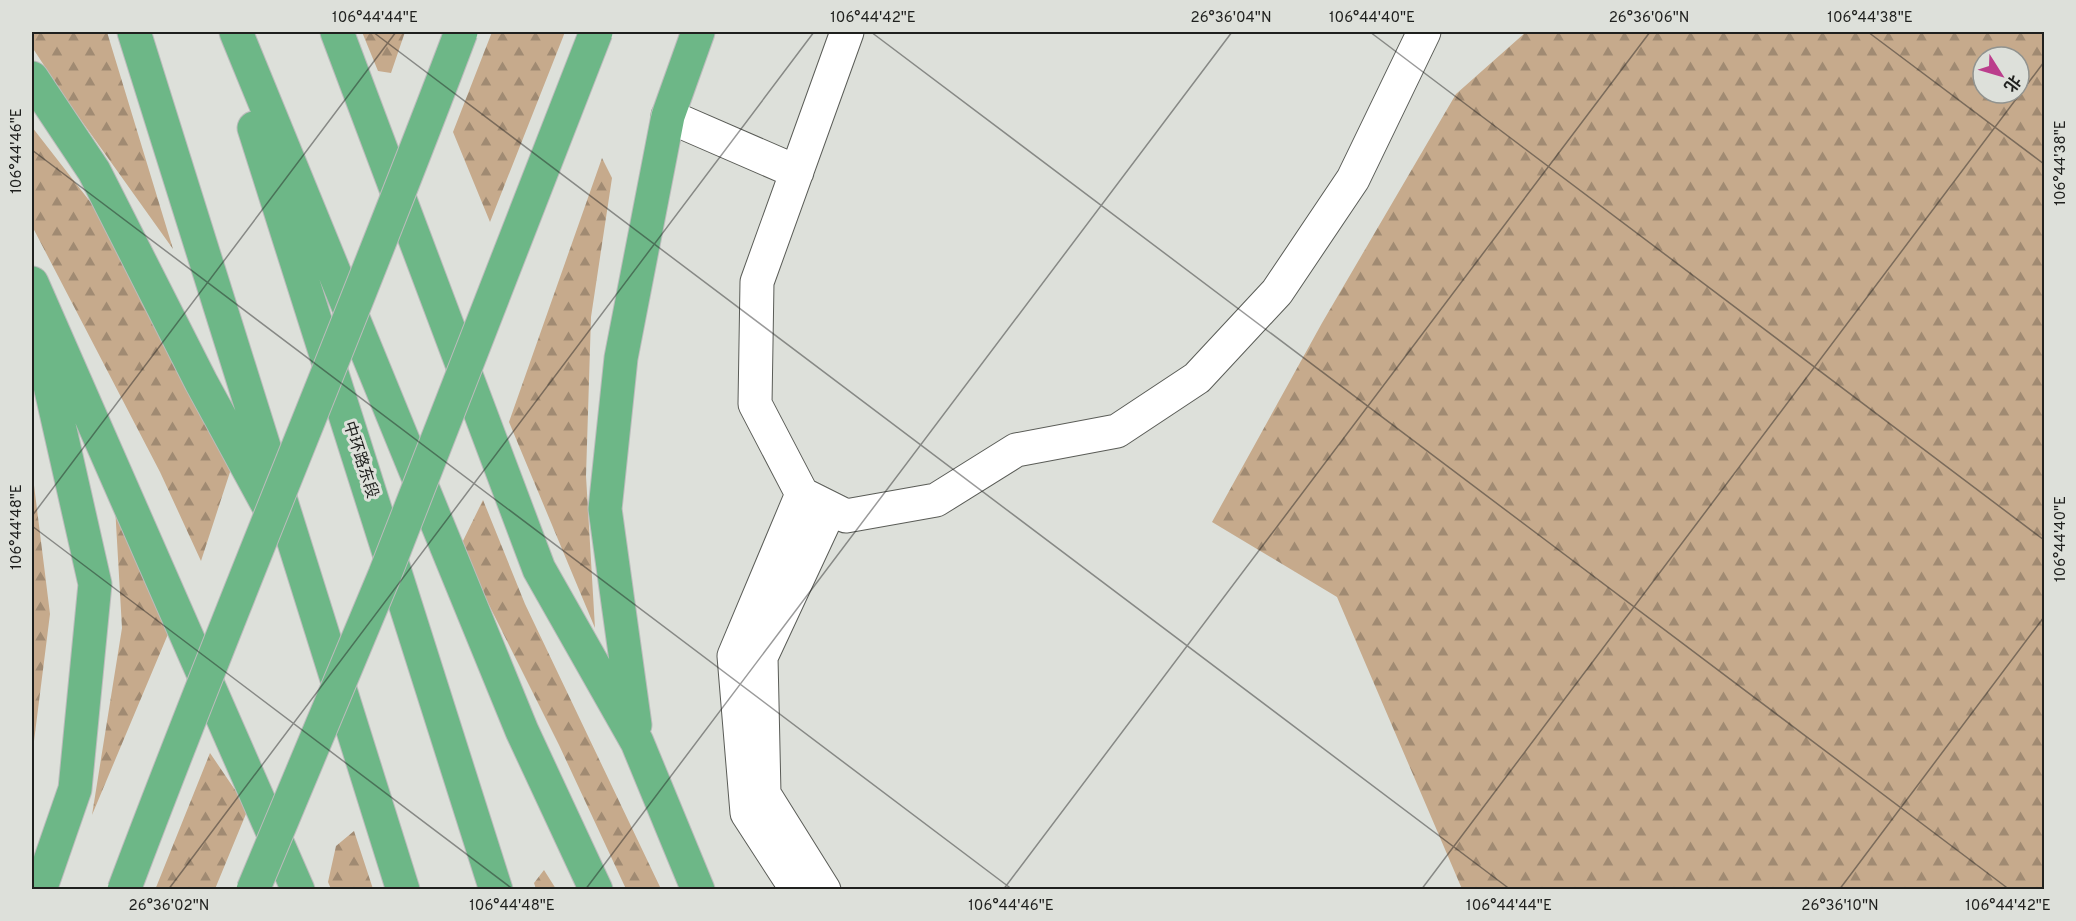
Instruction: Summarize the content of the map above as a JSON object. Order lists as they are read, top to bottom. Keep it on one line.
{"streets":{"highway":["中环路东段"]},"north":"bottom right","coordinates":["106°44'44\"E","106°44'42\"E","26°36'04\"N","106°44'40\"E","26°36'06\"N","106°44'38\"E","106°44'46\"E","106°44'48\"E","26°36'02\"N","26°36'10\"N"]}
